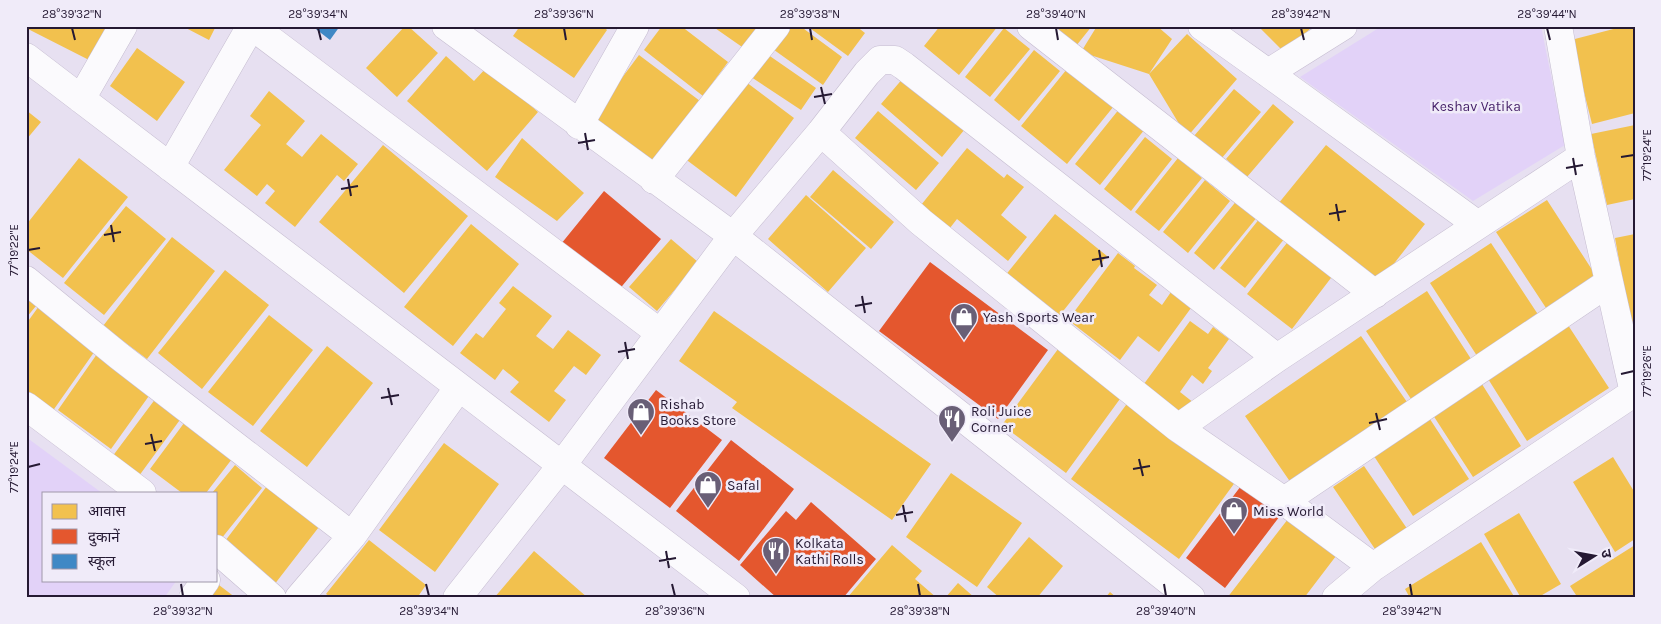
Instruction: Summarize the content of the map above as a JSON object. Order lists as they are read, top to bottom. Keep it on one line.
{"parks":["Keshav Vatika"],"places":{"shop":["Yash Sports Wear","Rishab Books Store","Safal","Miss World"],"restaurant":["Roli Juice Corner","Kolkata Kathi Rolls"]},"legend":["आवास","दुकानें","स्कूल"],"north":"right","coordinates":["28°39'32\"N","28°39'34\"N","28°39'36\"N","28°39'38\"N","28°39'40\"N","28°39'42\"N","28°39'44\"N","77°19'24\"E","77°19'22\"E","77°19'26\"E"]}
